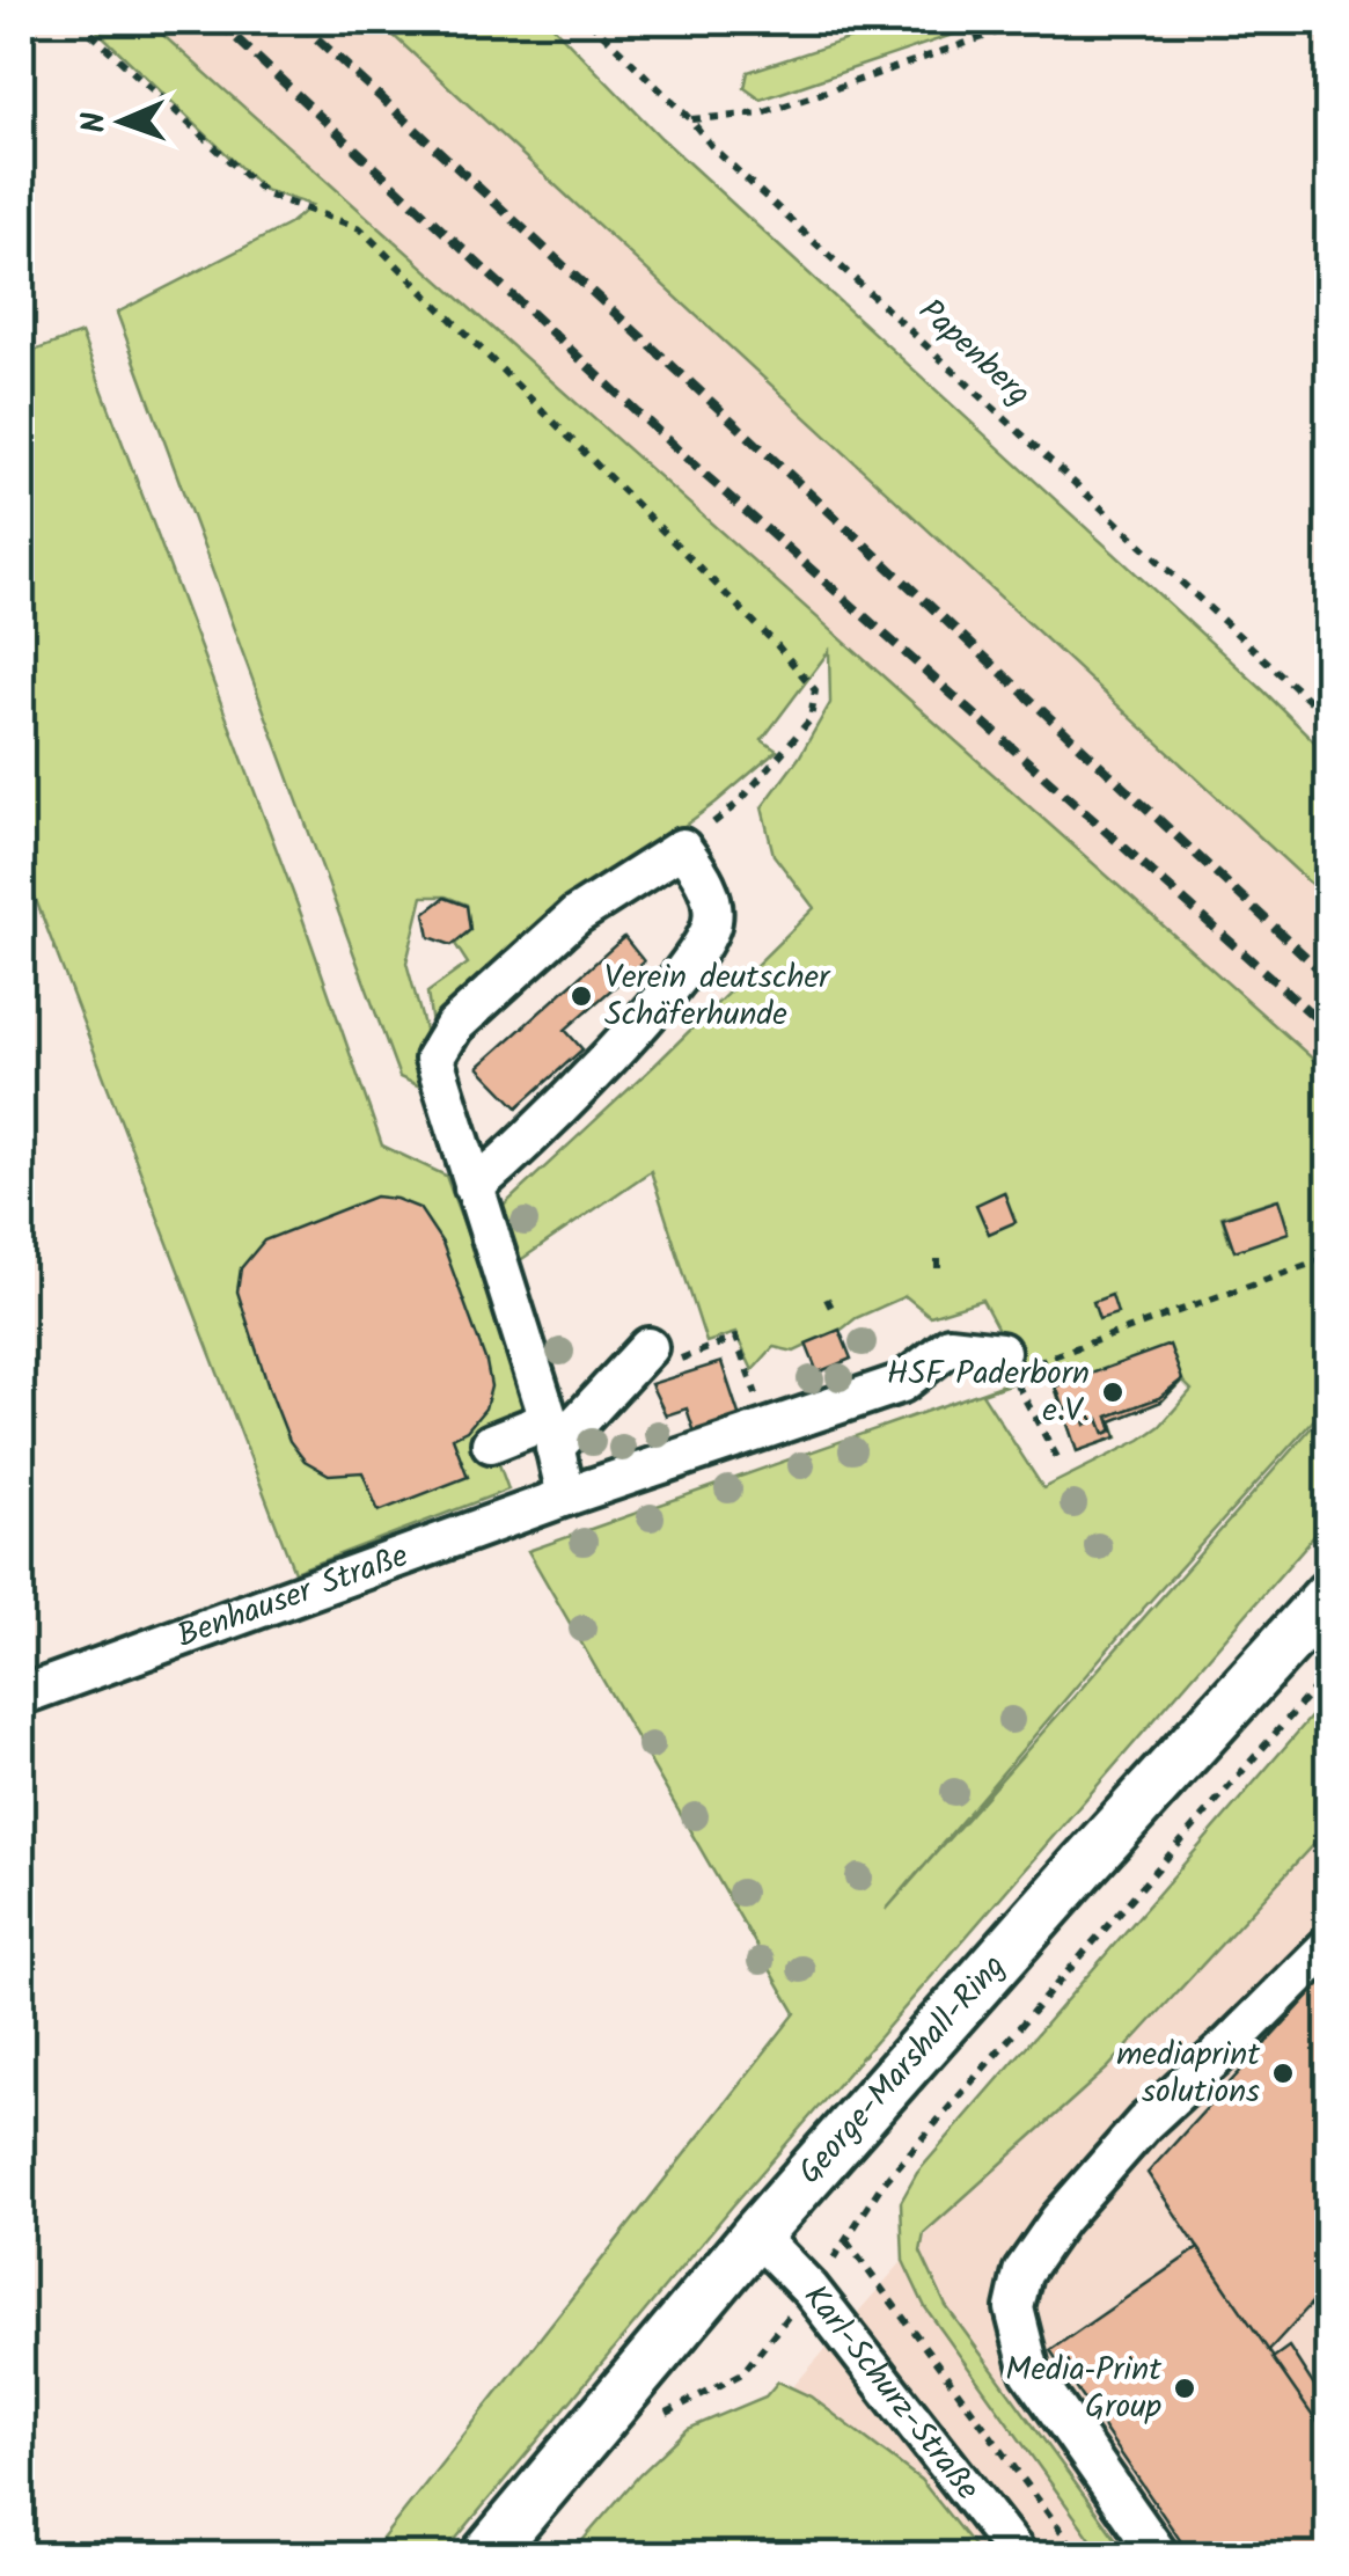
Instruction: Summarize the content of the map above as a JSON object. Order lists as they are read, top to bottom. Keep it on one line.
{"streets":{"main road":["George-Marshall-Ring"],"street":["Benhauser Straße","Karl-Schurz-Straße"],"path":["Papenberg"]},"crossings":[["George-Marshall-Ring","Karl-Schurz-Straße"]],"places":["Verein deutscher Schäferhunde","HSF Paderborn e.V.","mediaprint solutions","Media‑Print Group"],"north":"left"}
